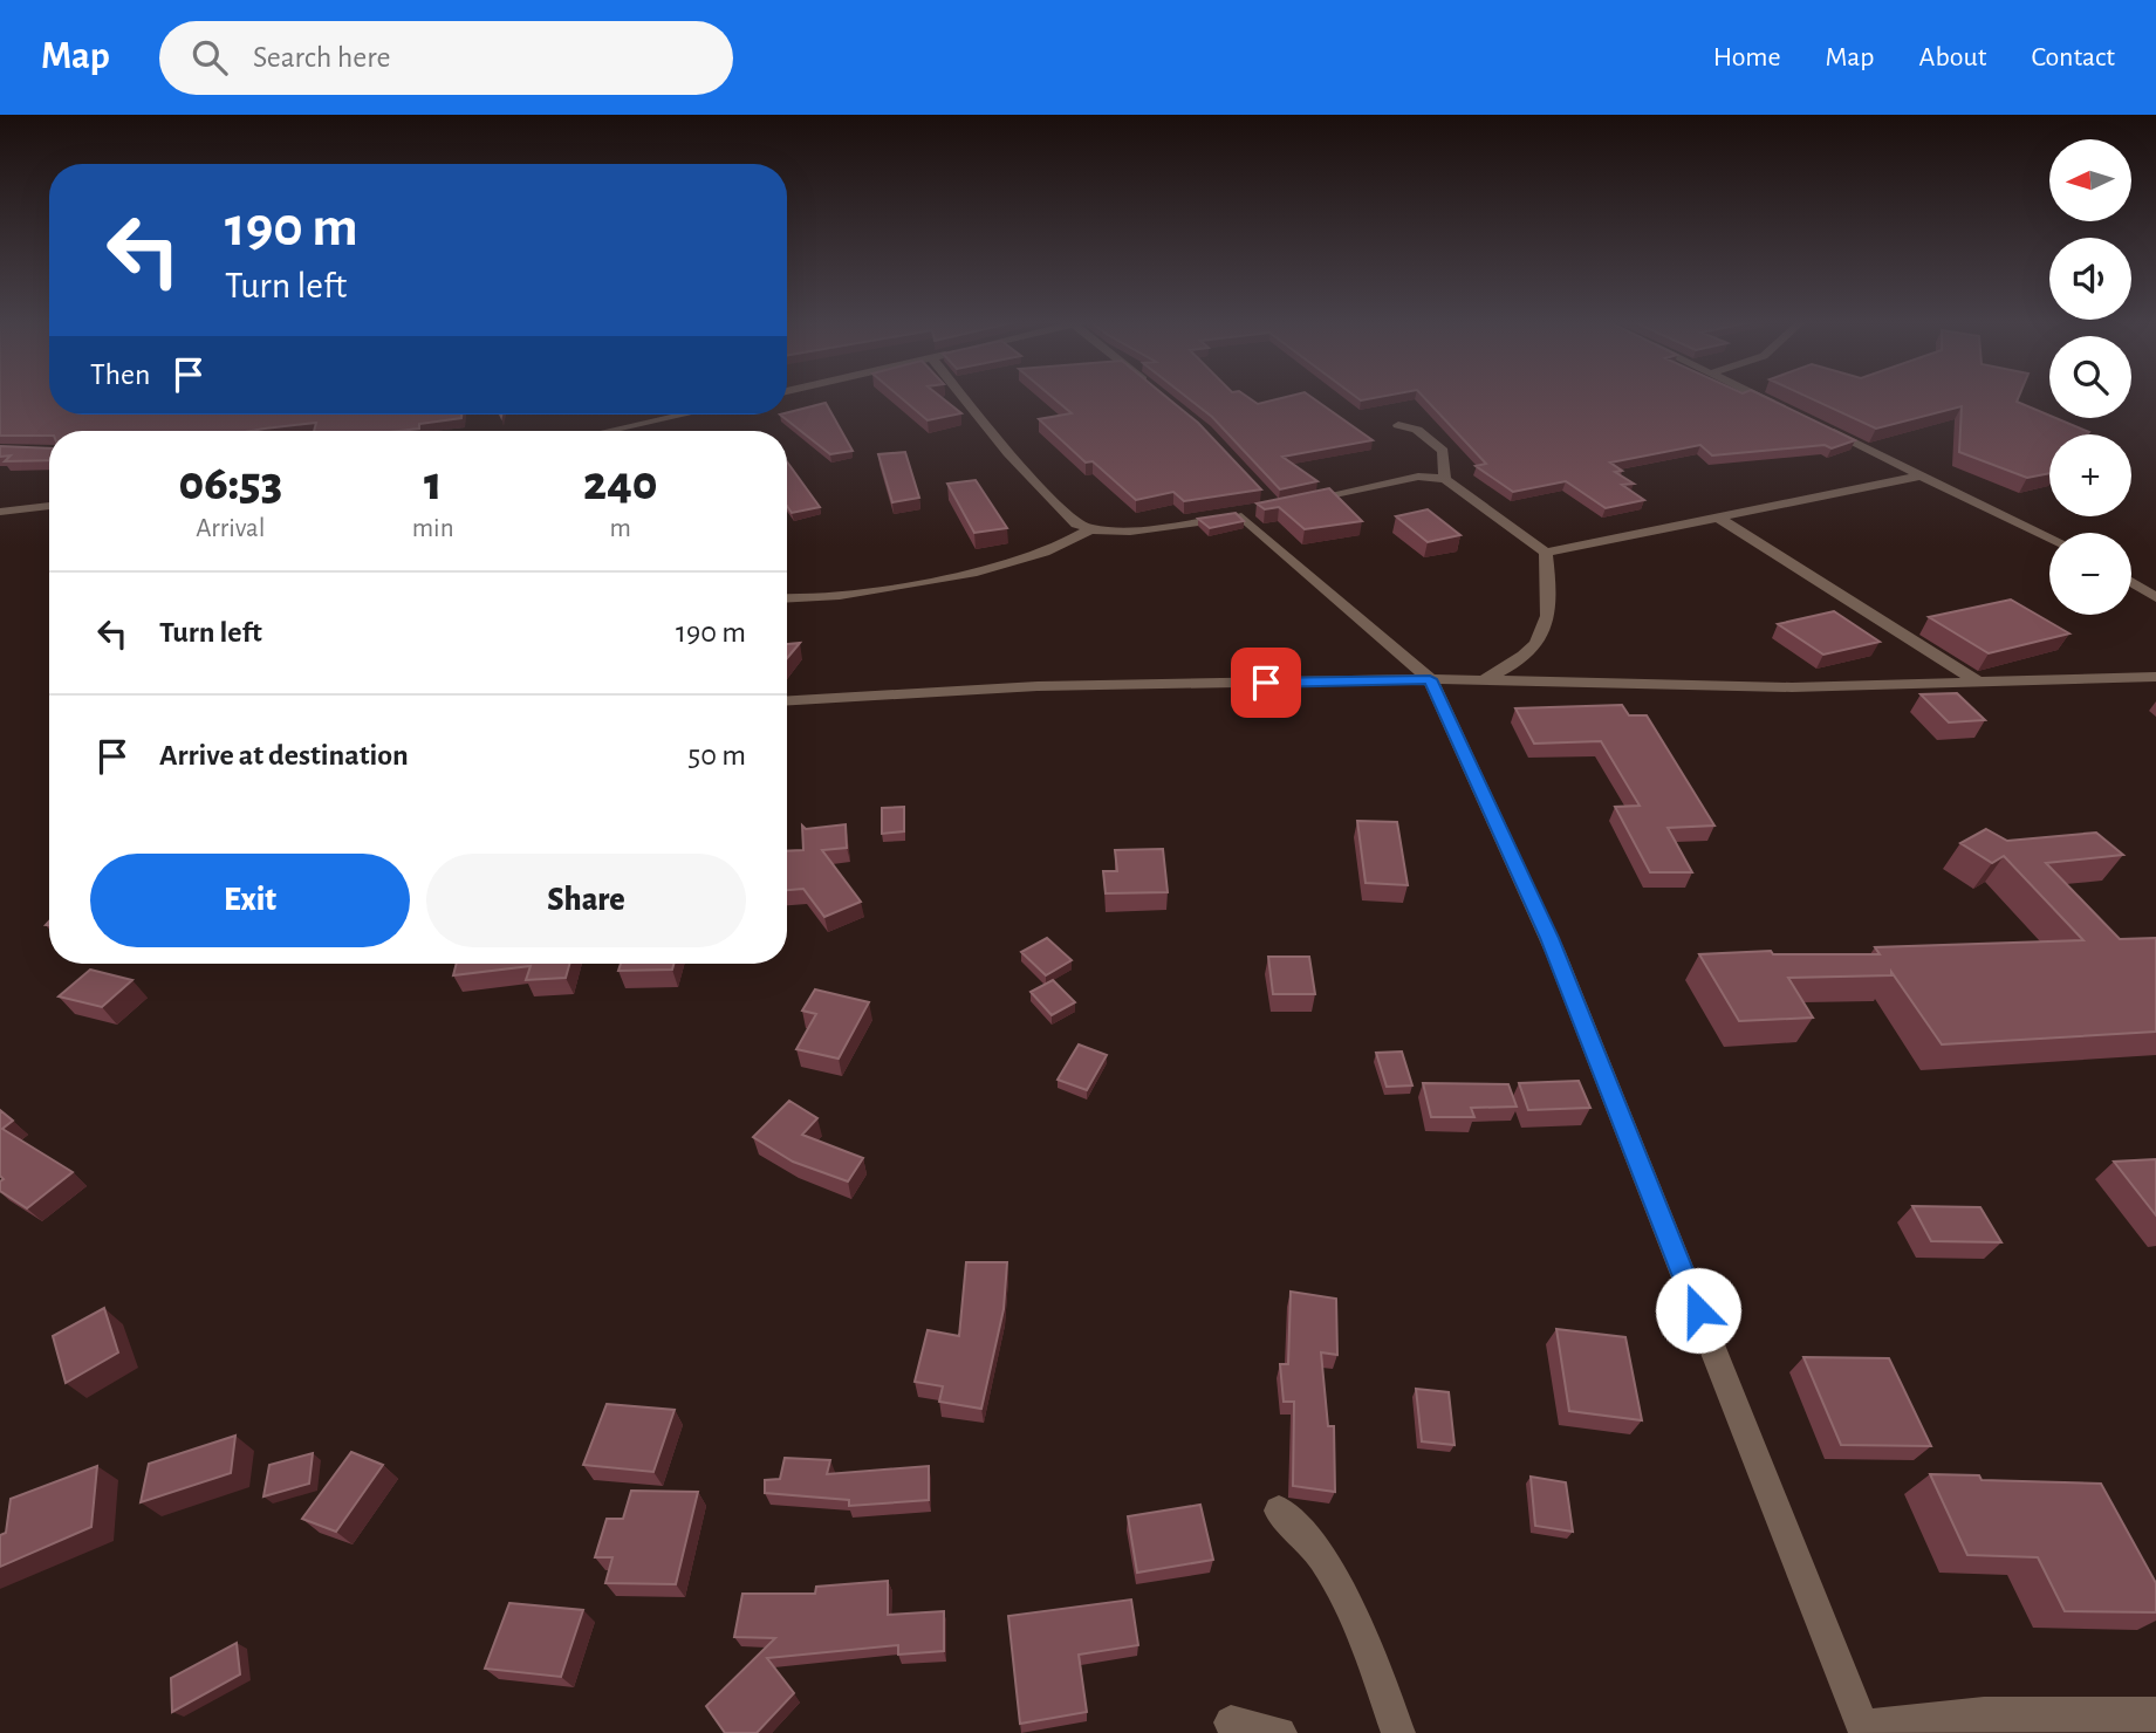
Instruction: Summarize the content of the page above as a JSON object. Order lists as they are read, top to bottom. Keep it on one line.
{"north":"left","page":{"header":"Map","search":"Search here","nav":["Home","Map","About","Contact"],"map_buttons":["+","−"],"turn":["190 m","Turn left"],"then":"Then","eta":["06:53","Arrival","1","min","240","m"],"list":[{"name":"Turn left","value":"190 m"},{"name":"Arrive at destination","value":"50 m"}],"buttons":["Exit","Share"]}}
